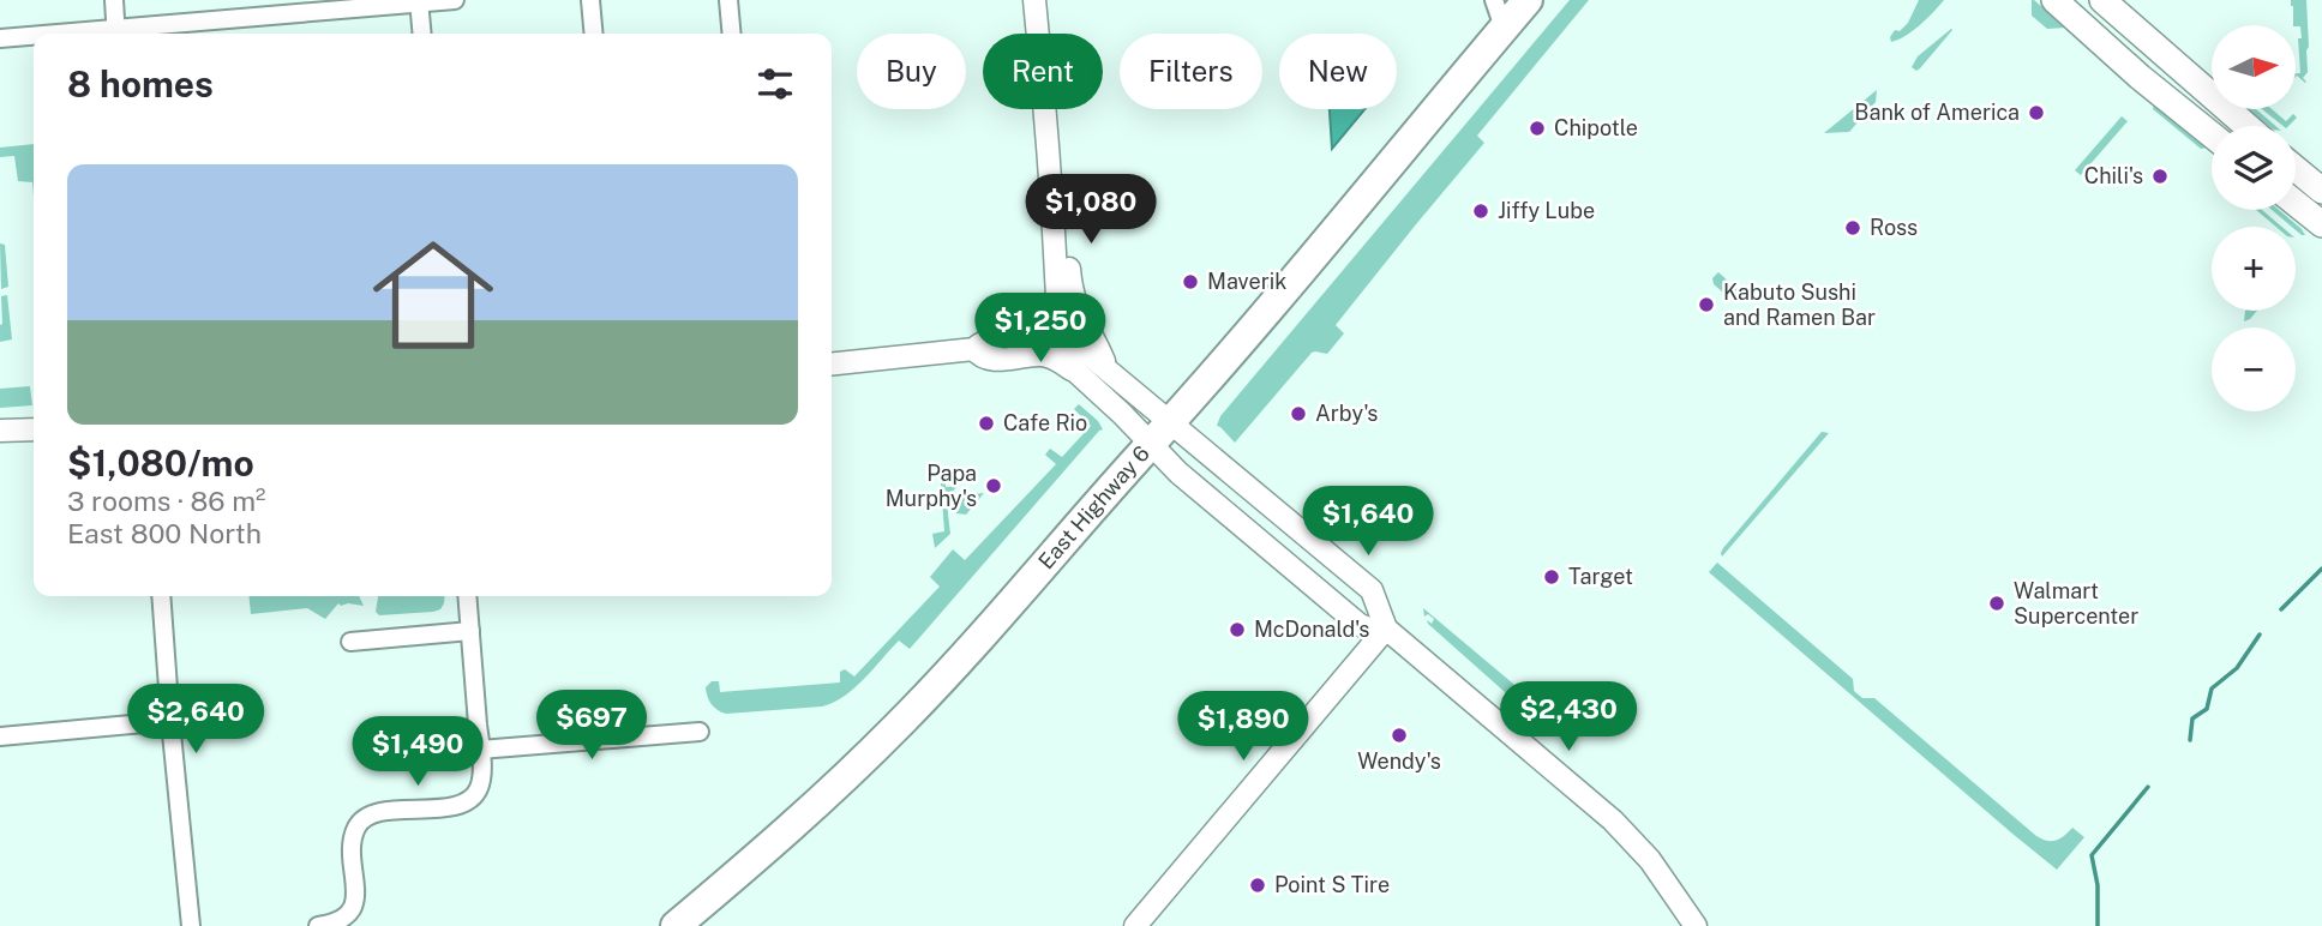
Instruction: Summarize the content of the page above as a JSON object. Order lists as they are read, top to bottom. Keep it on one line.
{"streets":{"highway":["East Highway 6"]},"places":["Bank of America","Chipotle","Chili's","Jiffy Lube","Ross","Maverik","Kabuto Sushi and Ramen Bar","Arby's","Cafe Rio","Papa Murphy's","Target","Walmart Supercenter","McDonald's","Wendy's","Point S Tire"],"north":"right","page":{"map_buttons":["+","−"],"chip":["Buy","Rent","Filters","New"],"heading":"8 homes","list":[{"name":"$1,080/mo","note":"3 rooms · 86 m² · East 800 North"}],"price":["$1,080","$1,250","$1,640","$2,430","$2,640","$697","$1,890","$1,490"]}}
